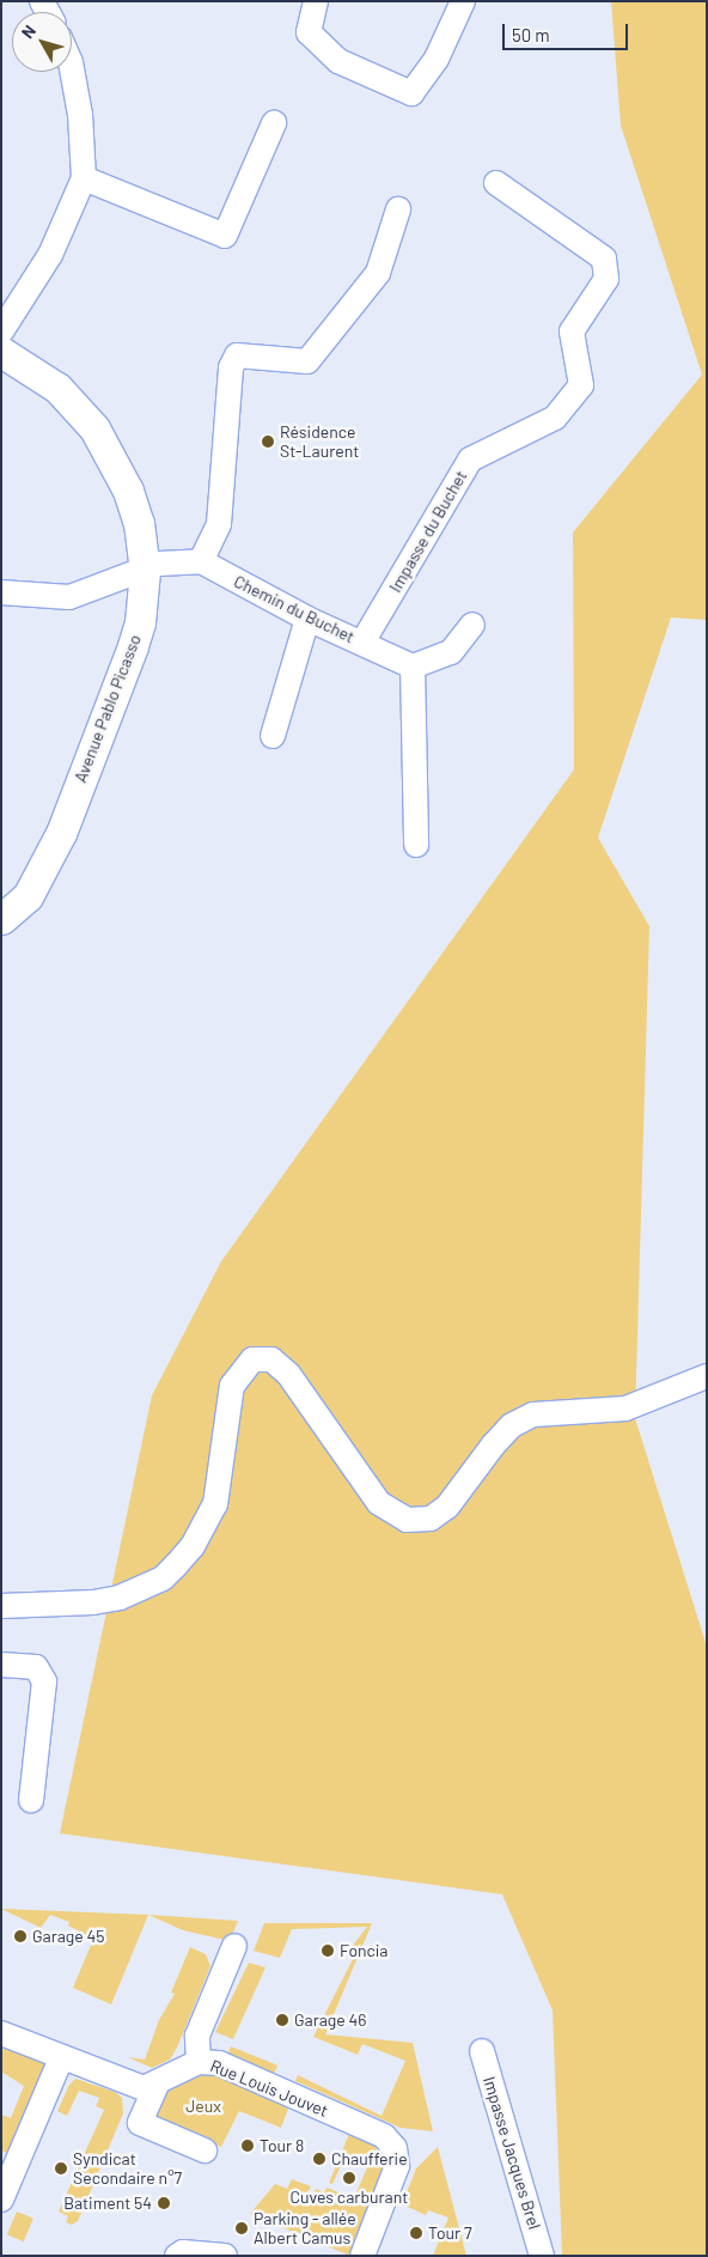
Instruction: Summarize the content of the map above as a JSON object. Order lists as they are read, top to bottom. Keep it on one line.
{"streets":{"main road":["Avenue Pablo Picasso"],"street":["Impasse du Buchet","Chemin du Buchet","Rue Louis Jouvet","Impasse Jacques Brel"]},"crossings":[["Impasse du Buchet","Chemin du Buchet"]],"parks":["Jeux"],"places":["Résidence St-Laurent","Garage 45","Foncia","Garage 46","Tour 8","Chaufferie","Syndicat Secondaire n°7","Cuves carburant","Batiment 54","Parking - allée Albert Camus","Tour 7"],"scale_bar":"50 m","north":"top left"}
